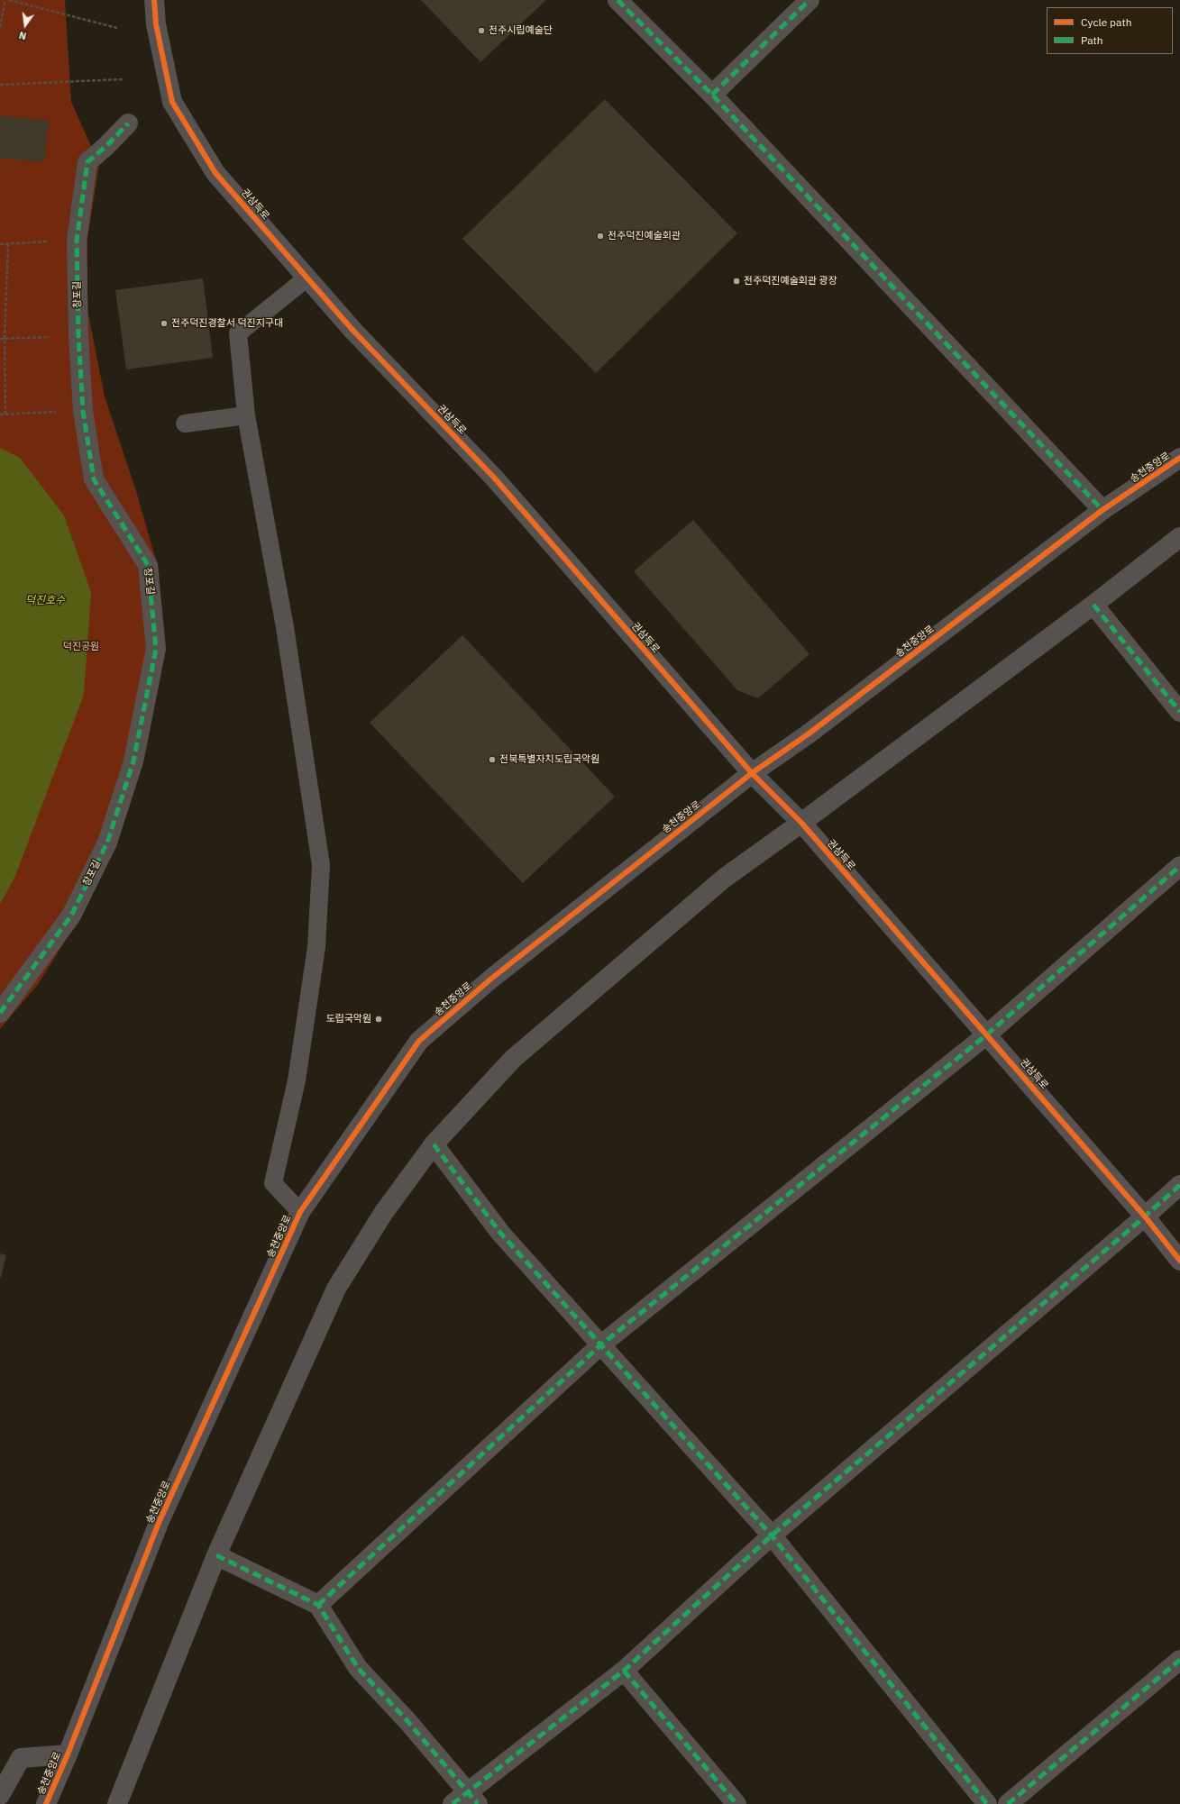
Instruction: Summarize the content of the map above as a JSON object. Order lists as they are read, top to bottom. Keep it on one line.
{"streets":{"street":["권삼득로","창포길","송천중앙로"]},"crossings":[["권삼득로","송천중앙로"]],"water":["덕진호수"],"parks":["덕진공원"],"places":["전주시립예술단","전주덕진예술회관","전주덕진예술회관 광장","전주덕진경찰서 덕진지구대","전북특별자치도립국악원","도립국악원"],"legend":["Cycle path","Path"],"north":"bottom"}
